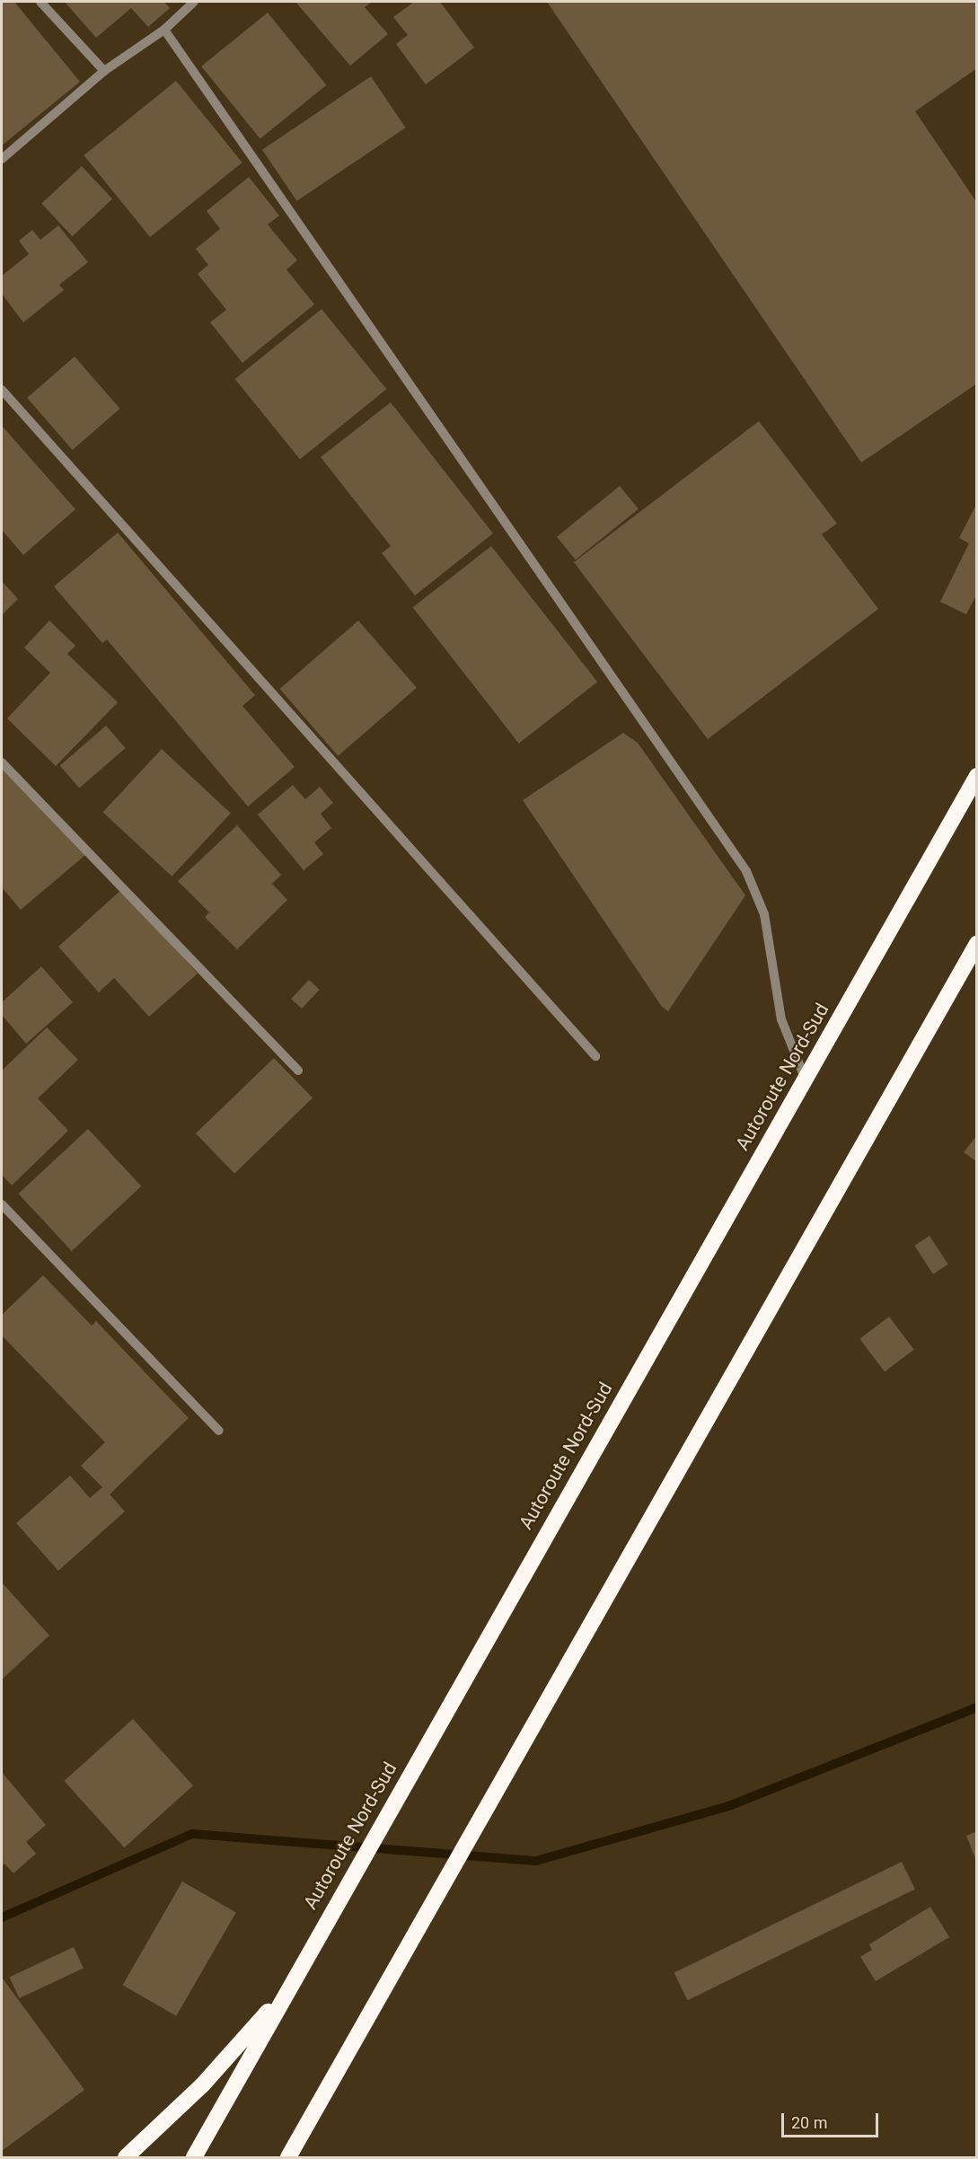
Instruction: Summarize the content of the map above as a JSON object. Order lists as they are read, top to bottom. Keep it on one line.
{"streets":{"highway":["Autoroute Nord-Sud"]},"scale_bar":"20 m"}
